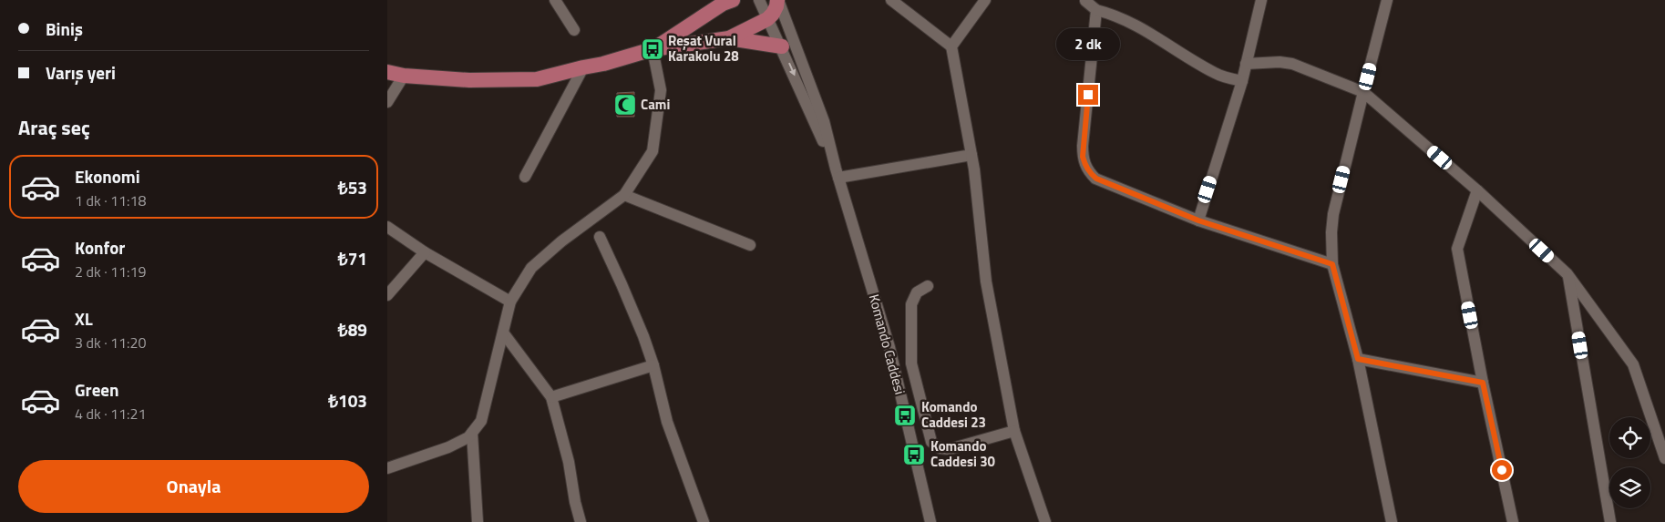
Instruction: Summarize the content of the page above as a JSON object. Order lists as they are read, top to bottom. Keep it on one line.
{"streets":{"street":["Komando Caddesi"]},"places":{"bus stop":["Reşat Vural Karakolu 28","Komando Caddesi 23","Komando Caddesi 30"],"mosque":["Cami"]},"page":{"banner":["Biniş","Varış yeri"],"bubble":"2 dk","heading":"Araç seç","list":[{"name":"Ekonomi","note":"1 dk · 11:18","value":"₺53"},{"name":"Konfor","note":"2 dk · 11:19","value":"₺71"},{"name":"XL","note":"3 dk · 11:20","value":"₺89"},{"name":"Green","note":"4 dk · 11:21","value":"₺103"}],"buttons":"Onayla"}}
